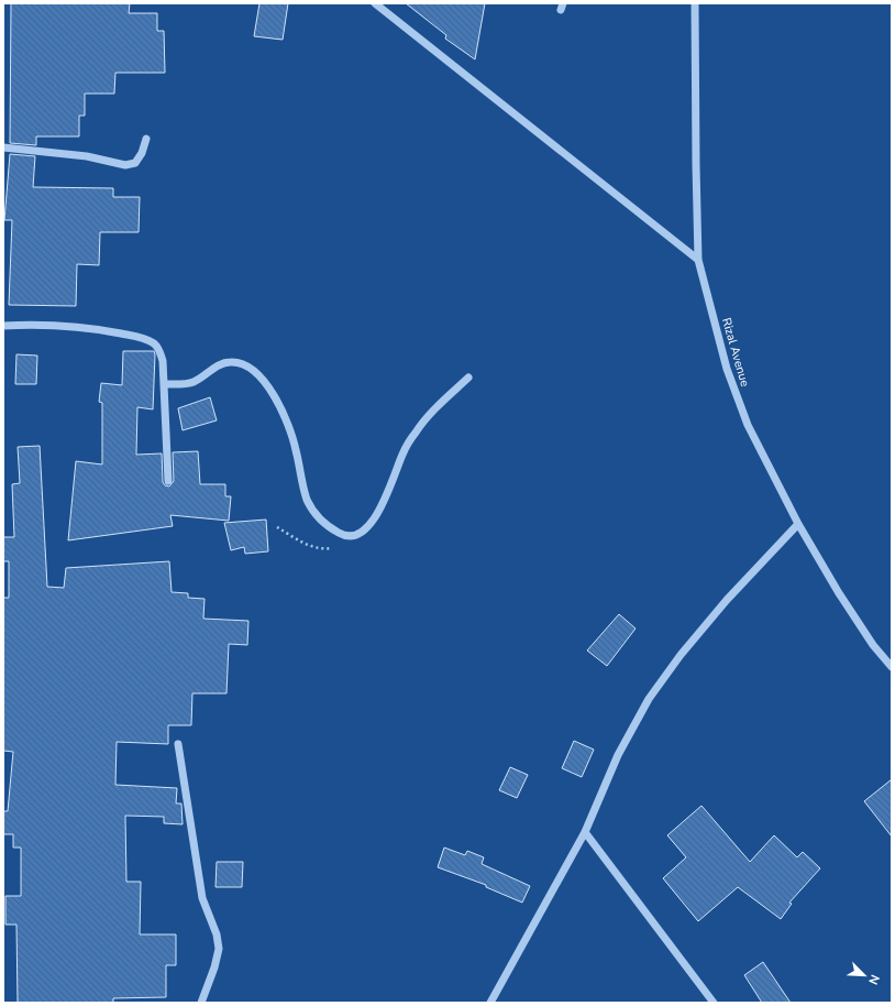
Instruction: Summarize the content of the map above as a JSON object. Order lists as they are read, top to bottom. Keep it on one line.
{"streets":{"street":["Rizal Avenue"]},"north":"bottom right"}
